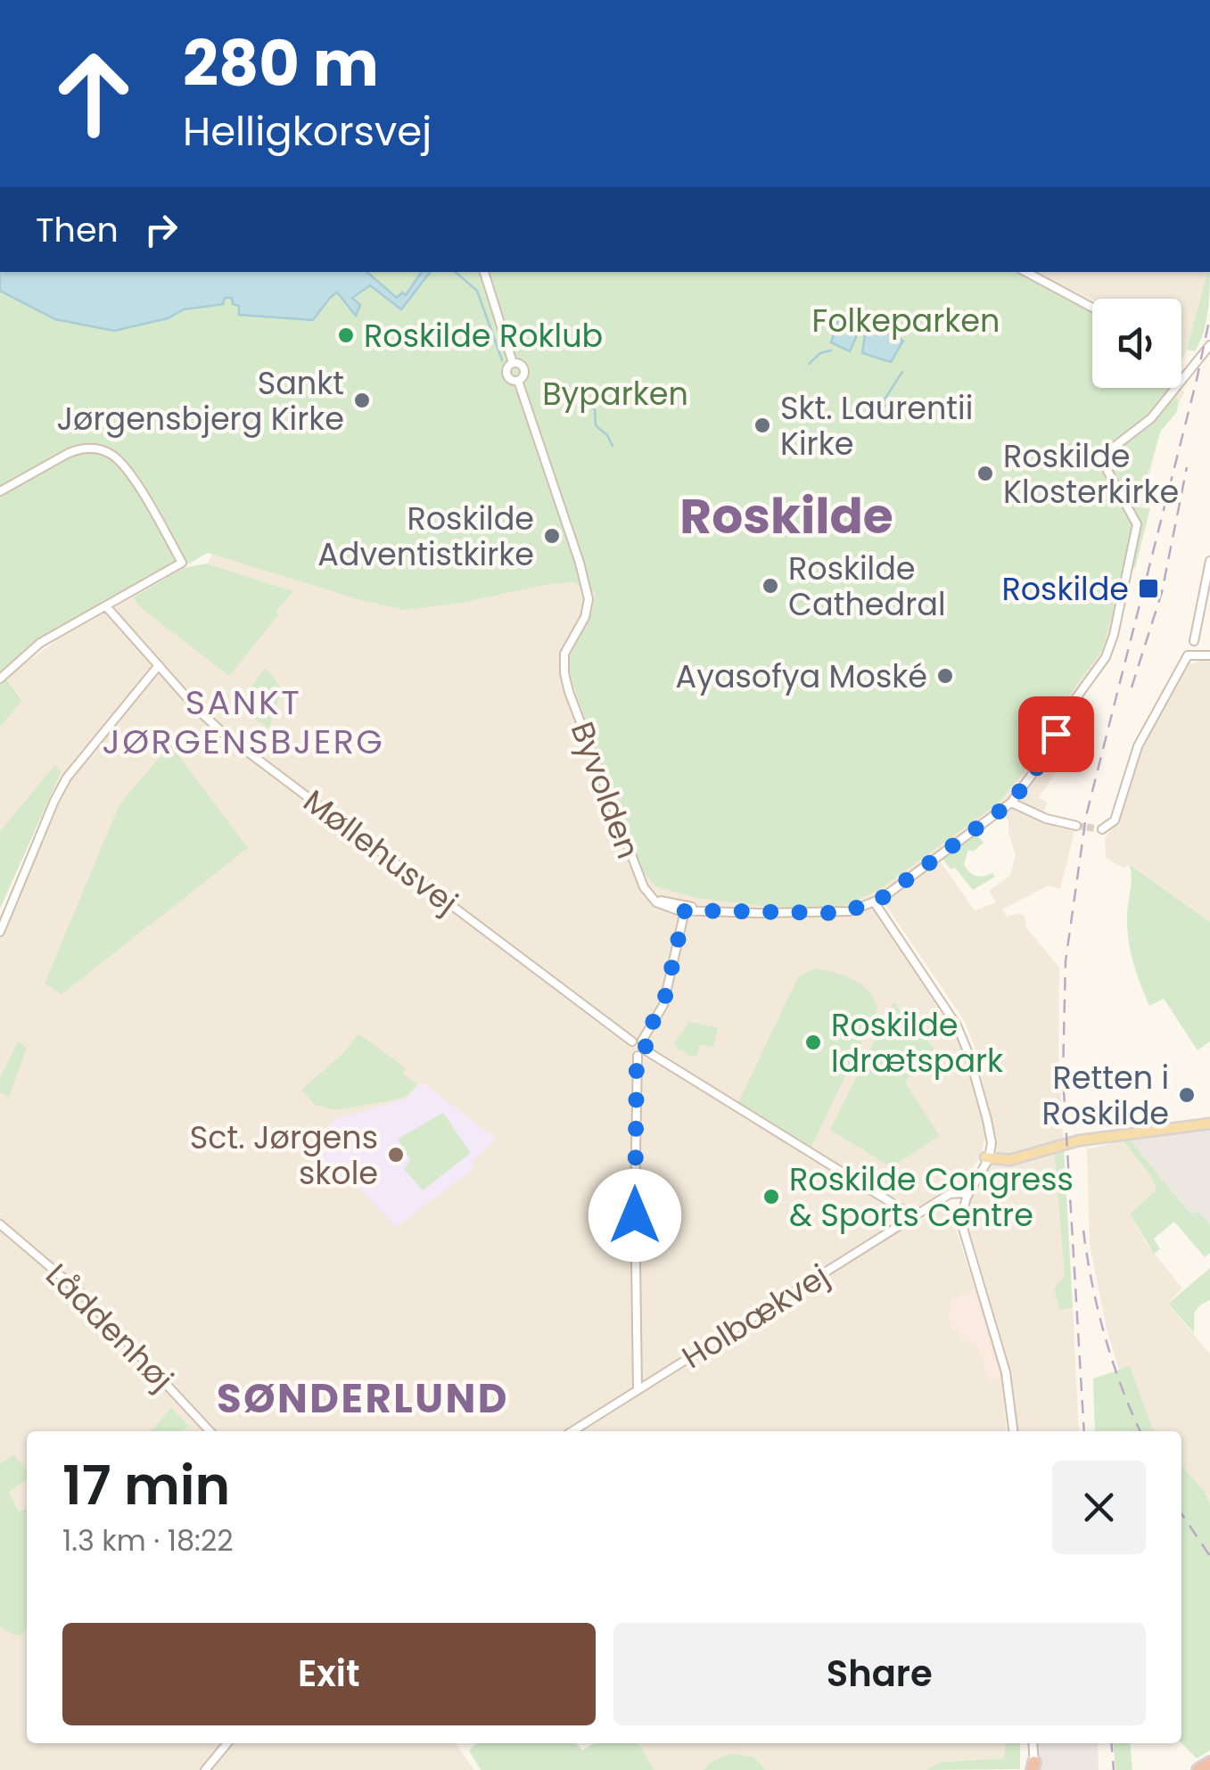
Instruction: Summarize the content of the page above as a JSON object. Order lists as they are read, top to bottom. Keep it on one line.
{"streets":{"street":["Byvolden","Møllehusvej","Holbækvej","Låddenhøj"]},"districts":["Roskilde","SANKT JØRGENSBJERG","SØNDERLUND"],"parks":["Folkeparken","Byparken"],"places":{"other":["Roskilde Roklub","Sankt Jørgensbjerg Kirke","Skt. Laurentii Kirke","Roskilde Klosterkirke","Roskilde Adventistkirke","Roskilde Cathedral","Ayasofya Moské","Roskilde Idrætspark","Retten i Roskilde","Sct. Jørgens skole","Roskilde Congress & Sports Centre"],"transit":["Roskilde"]},"page":{"turn":["280 m","Helligkorsvej"],"then":"Then","heading":["17 min","1.3 km · 18:22"],"buttons":["Exit","Share"]}}
